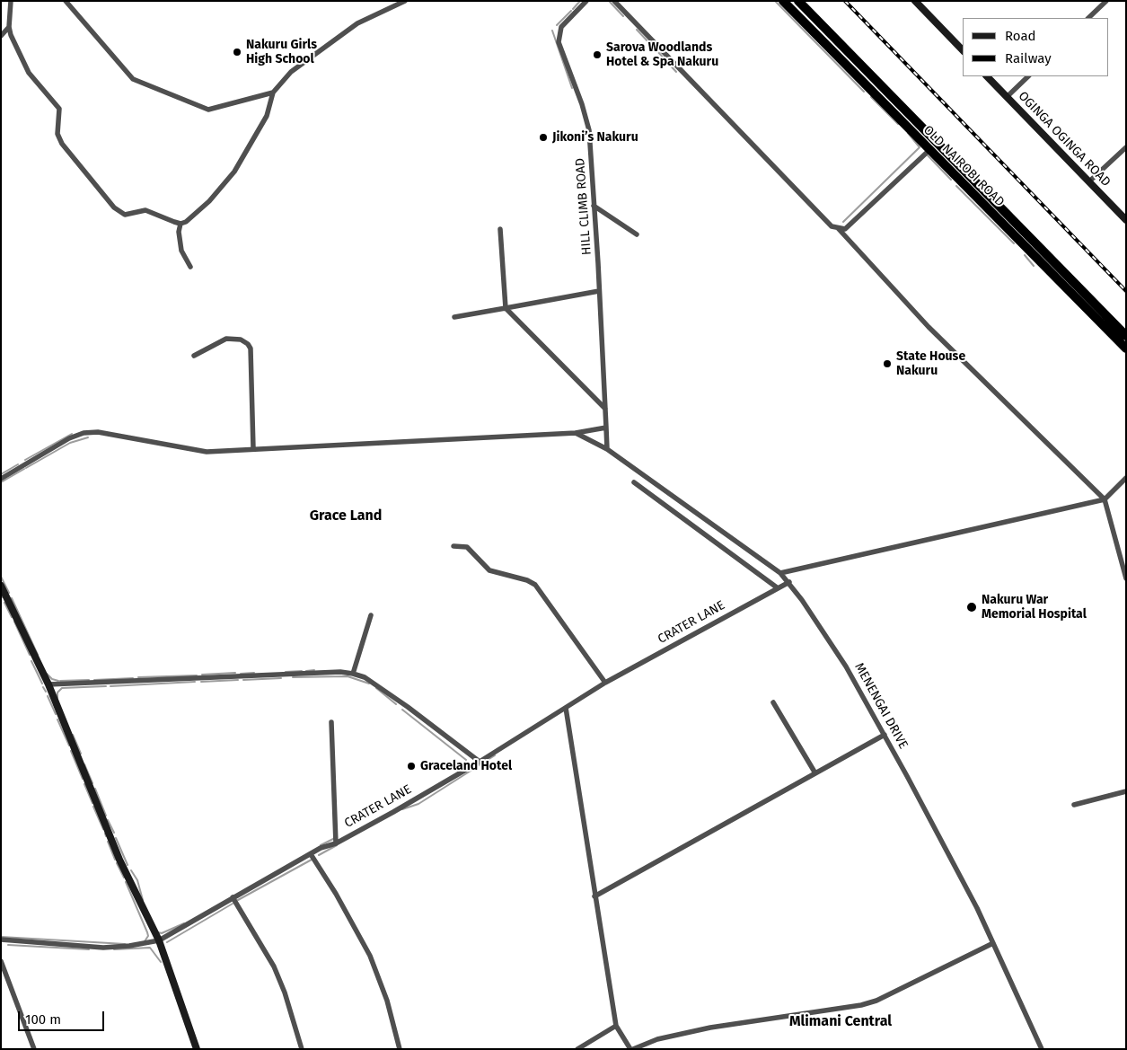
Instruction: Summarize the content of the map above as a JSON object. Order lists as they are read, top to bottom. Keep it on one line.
{"streets":{"highway":["OLD NAIROBI ROAD"],"street":["OGINGA OGINGA ROAD","HILL CLIMB ROAD","CRATER LANE","MENENGAI DRIVE"]},"crossings":[["HILL CLIMB ROAD","MENENGAI DRIVE"],["CRATER LANE","MENENGAI DRIVE"]],"districts":["Grace Land","Mlimani Central"],"places":["Nakuru Girls High School","Sarova Woodlands Hotel & Spa Nakuru","Jikoni’s Nakuru","State House Nakuru","Nakuru War Memorial Hospital","Graceland Hotel"],"legend":["Road","Railway"],"scale_bar":"100 m"}
